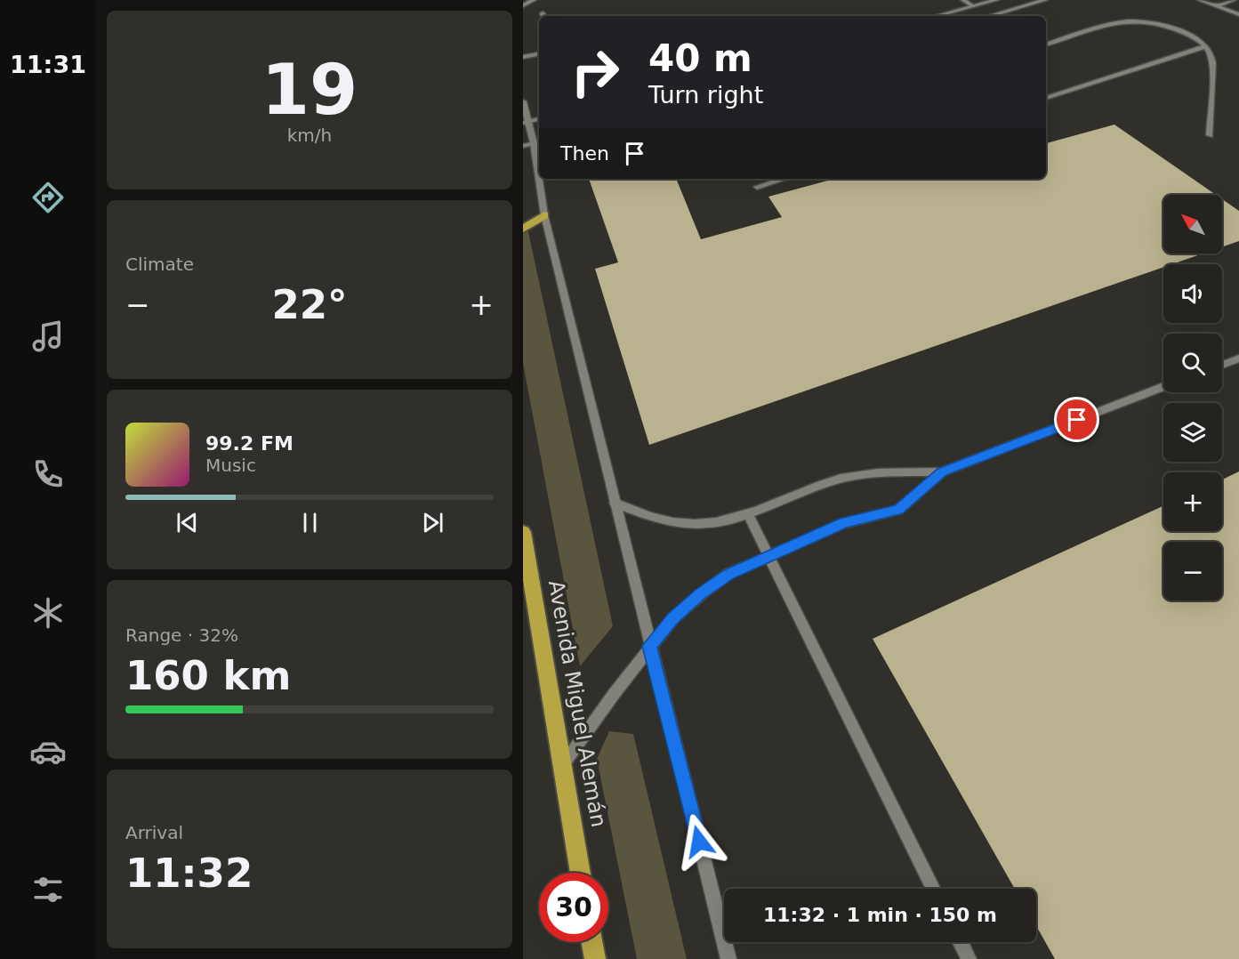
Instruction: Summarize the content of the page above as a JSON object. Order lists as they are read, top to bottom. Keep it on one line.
{"streets":{"highway":["Avenida Miguel Alemán"]},"north":"top left","page":{"tabs":"11:31","tile":[["19","km/h"],"Climate",["Range · 32%","160 km"],["Arrival","11:32"]],"turn":["40 m","Turn right"],"then":"Then","map_buttons":["+","−"],"heat":["−","22°","+"],"song":["99.2 FM","Music"],"limit":"30","trip":"11:32 · 1 min · 150 m"}}
